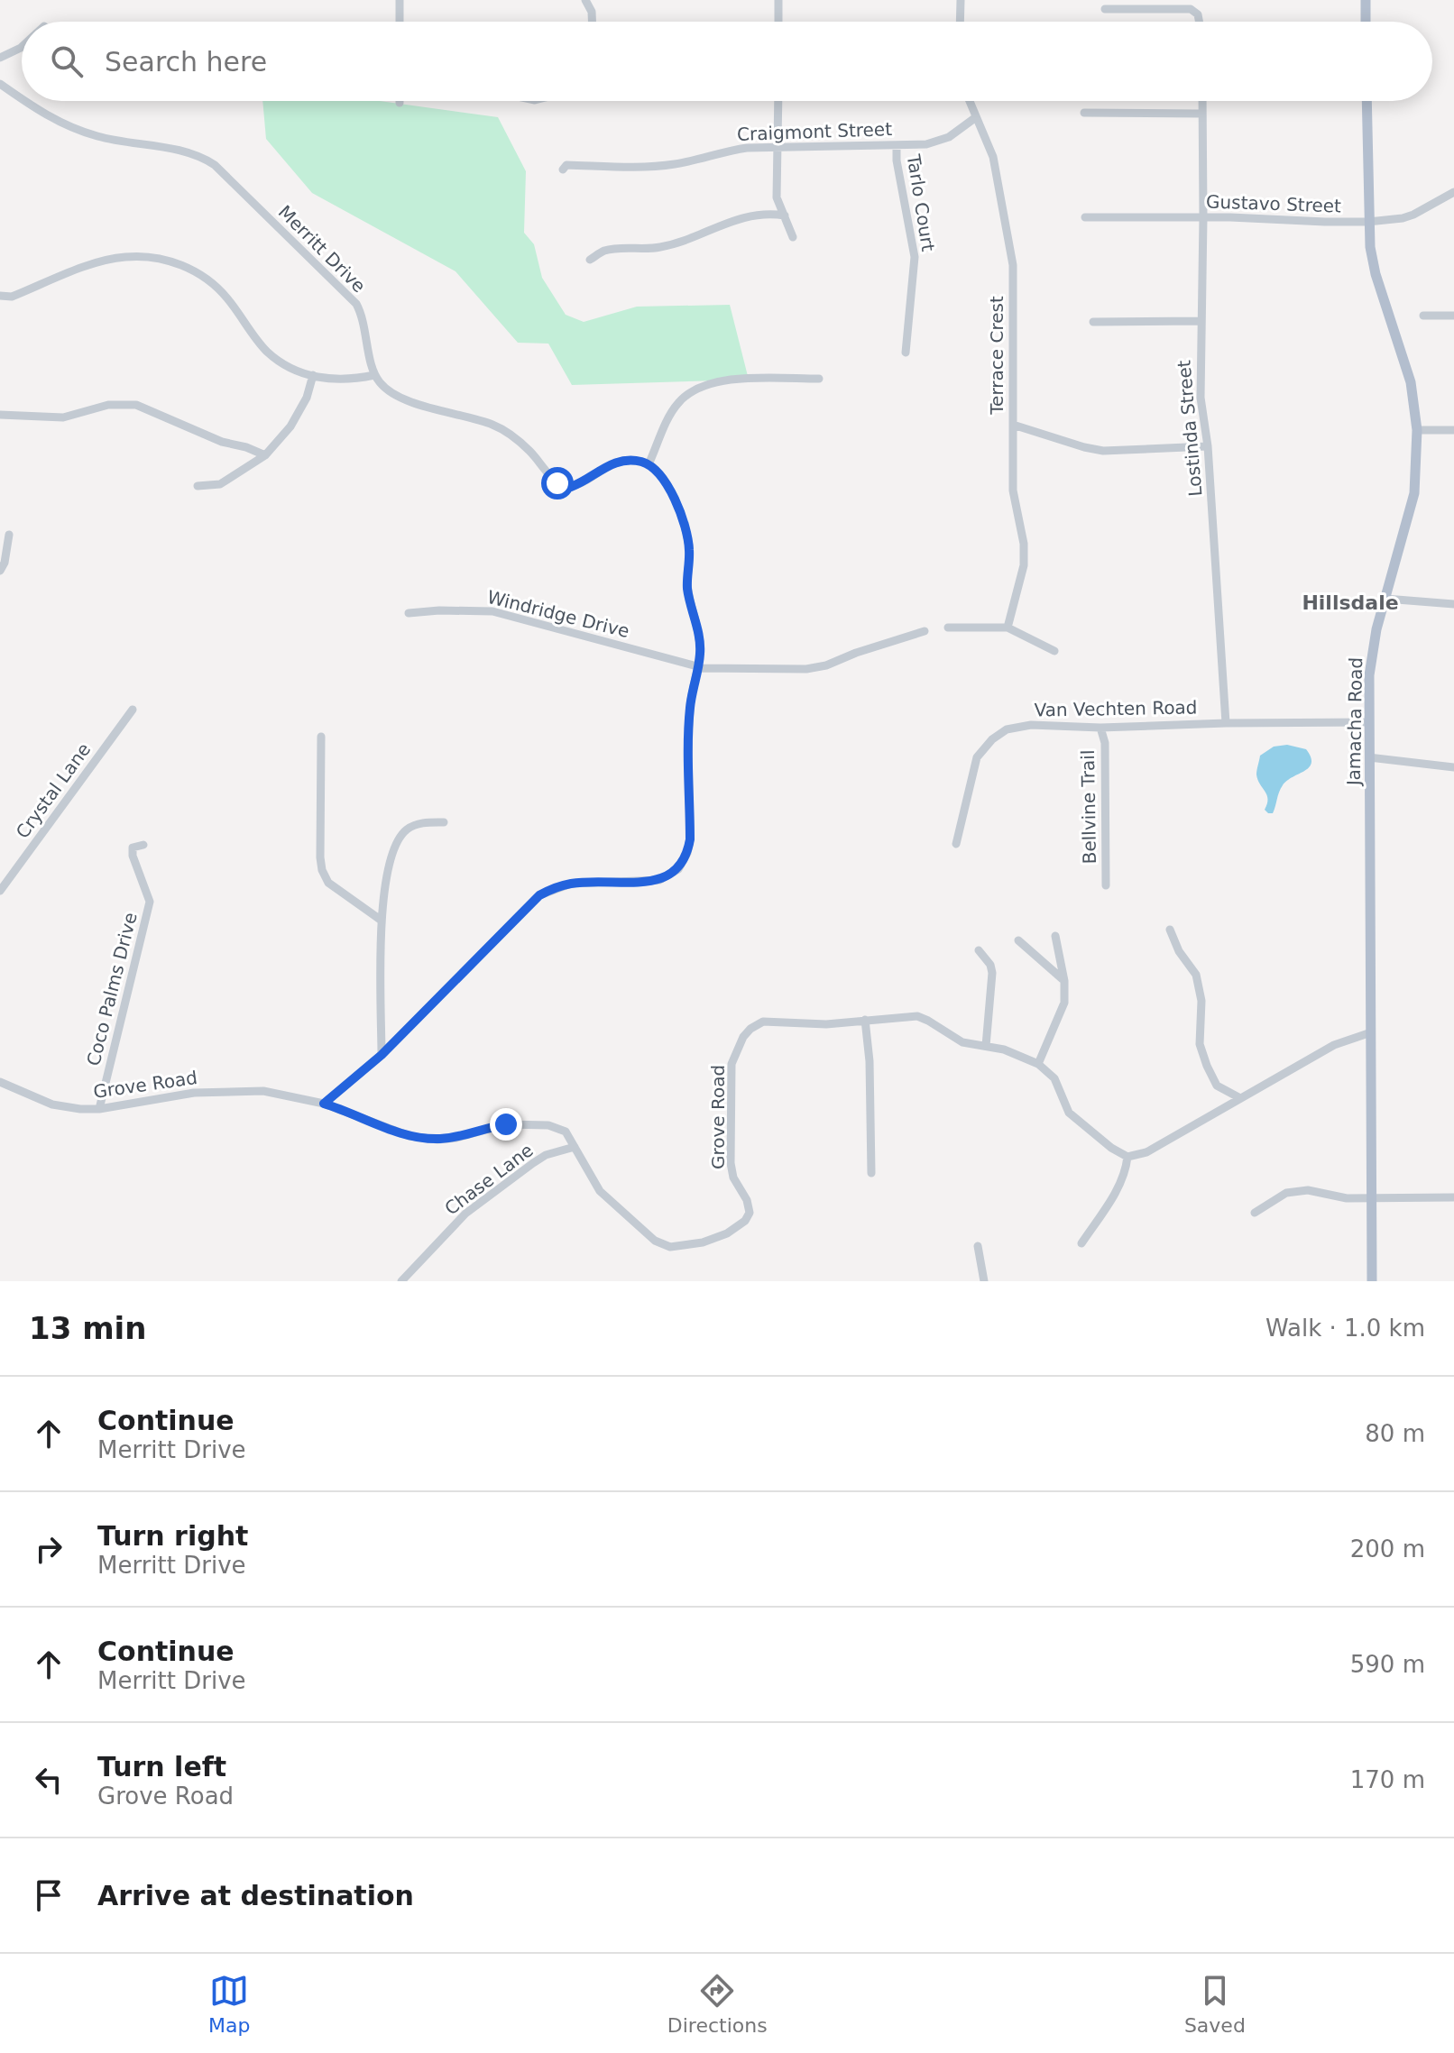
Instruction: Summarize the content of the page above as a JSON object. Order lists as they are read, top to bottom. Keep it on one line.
{"streets":{"main road":["Jamacha Road"],"street":["Craigmont Street","Tarlo Court","Gustavo Street","Merritt Drive","Terrace Crest","Lostinda Street","Windridge Drive","Van Vechten Road","Crystal Lane","Bellvine Trail","Coco Palms Drive","Grove Road","Chase Lane"]},"crossings":[["Craigmont Street","Tarlo Court"],["Craigmont Street","Terrace Crest"],["Gustavo Street","Lostinda Street"],["Gustavo Street","Jamacha Road"],["Lostinda Street","Van Vechten Road"],["Van Vechten Road","Jamacha Road"],["Van Vechten Road","Bellvine Trail"],["Coco Palms Drive","Grove Road"],["Grove Road","Chase Lane"]],"districts":["Hillsdale"],"page":{"search":"Search here","heading":["13 min","Walk · 1.0 km"],"list":[["Continue","Merritt Drive","80 m"],["Turn right","Merritt Drive","200 m"],["Continue","Merritt Drive","590 m"],["Turn left","Grove Road","170 m"],"Arrive at destination"],"nav":["Map","Directions","Saved"]}}
